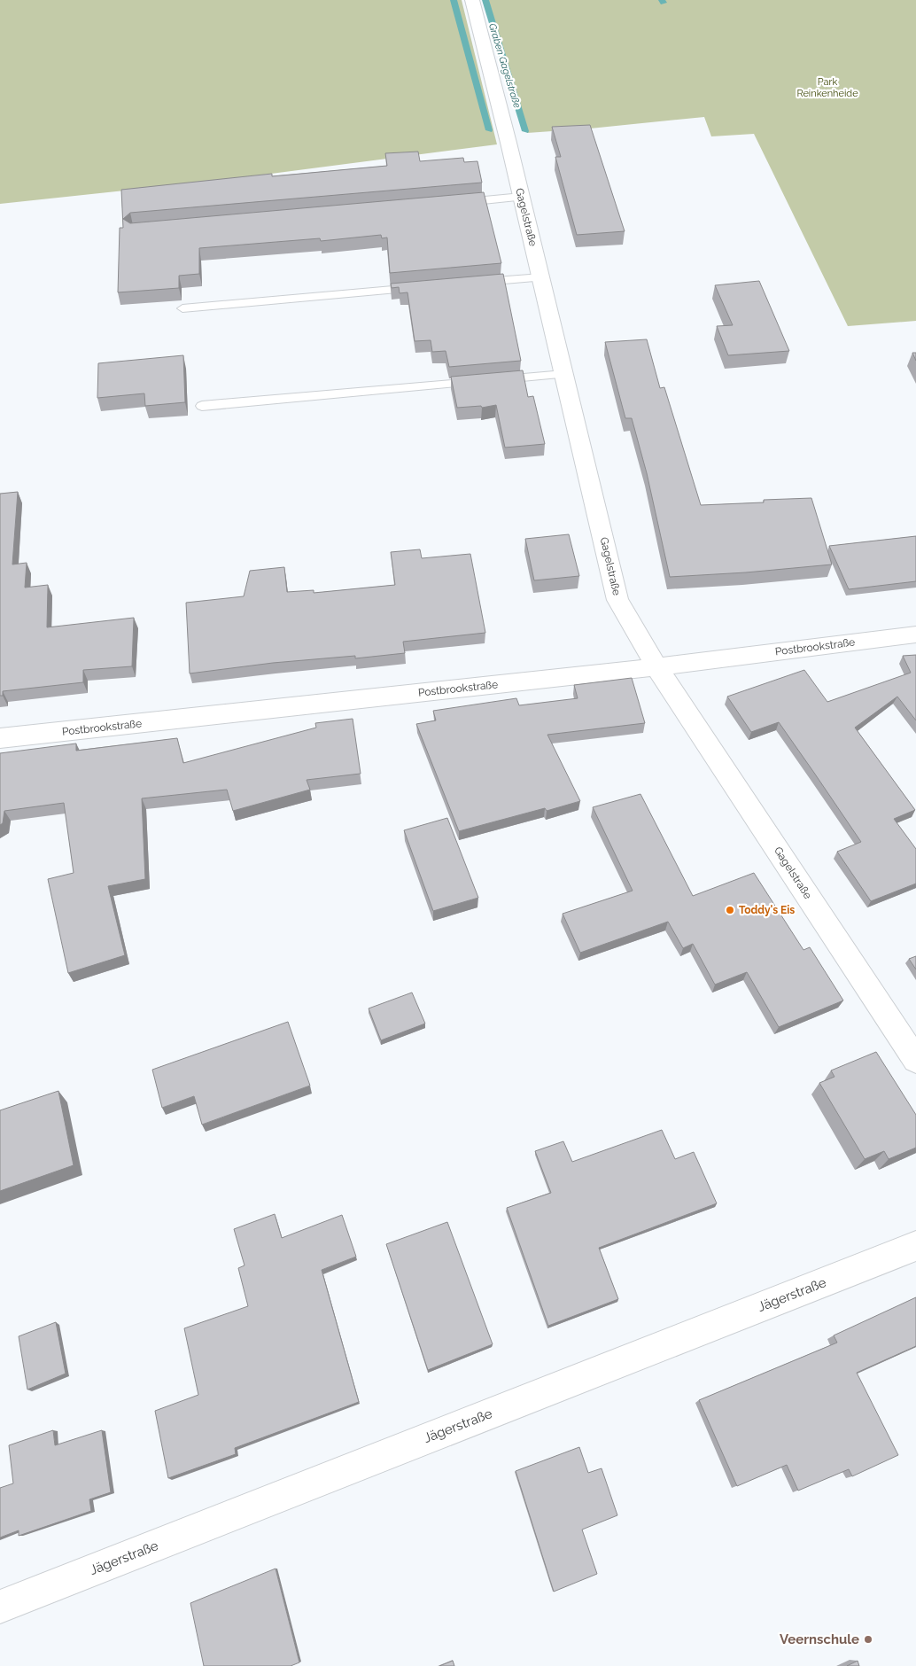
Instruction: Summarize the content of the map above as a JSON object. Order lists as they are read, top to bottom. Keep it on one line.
{"streets":{"street":["Gagelstraße","Postbrookstraße","Jägerstraße"]},"crossings":[["Gagelstraße","Postbrookstraße"]],"water":["Graben Gagelstraße"],"parks":["Park Reinkenheide"],"places":["Toddy's Eis","Veernschule"]}
